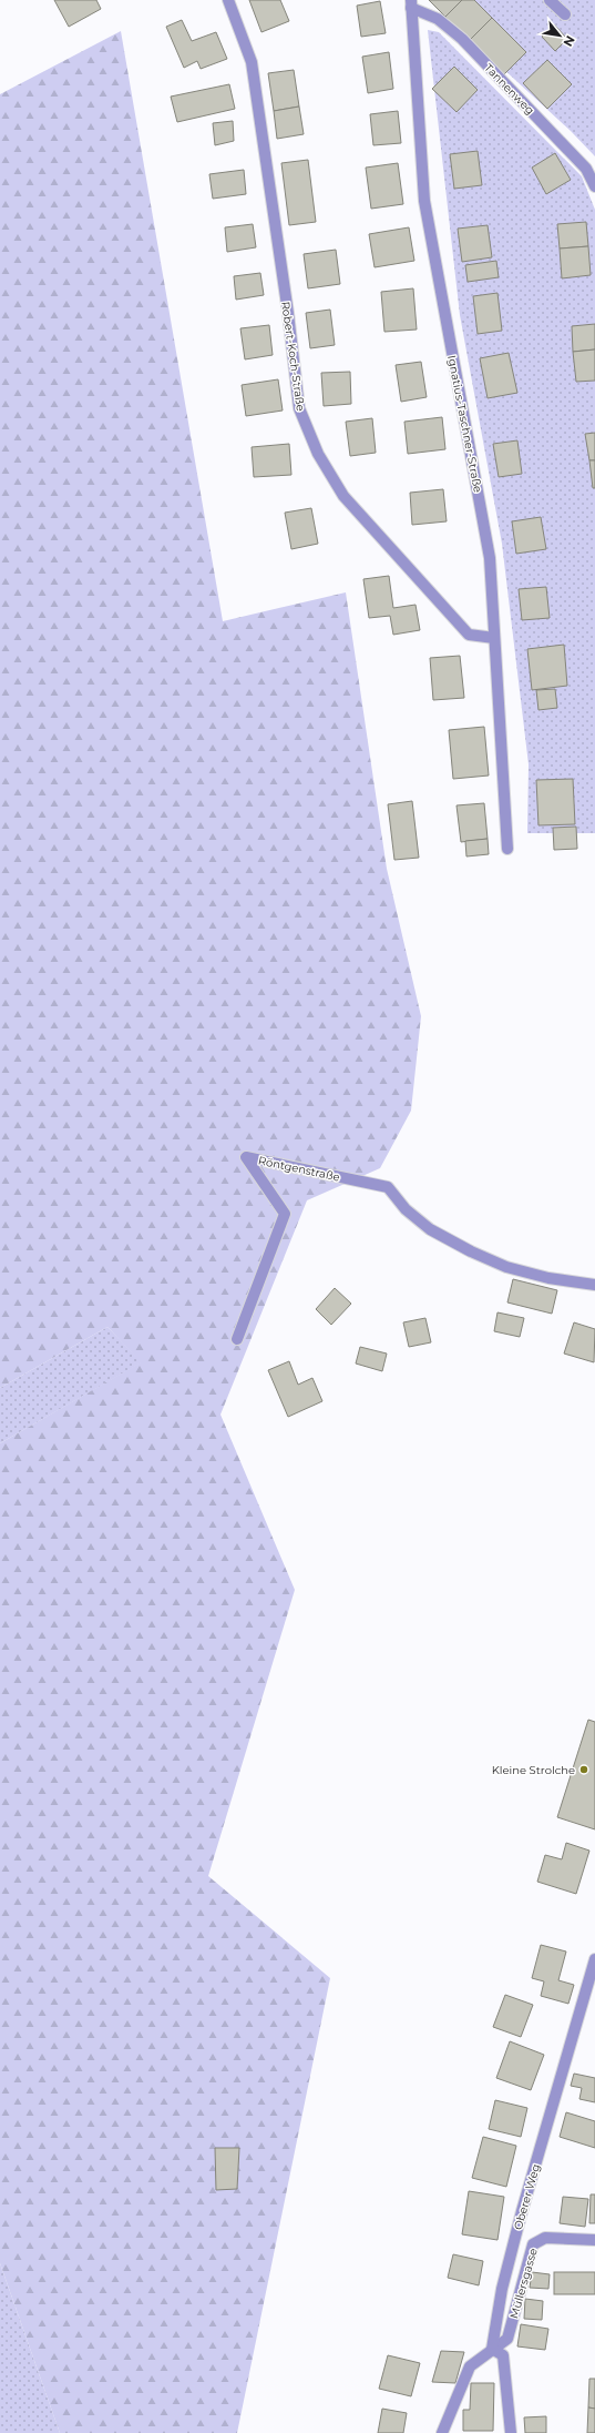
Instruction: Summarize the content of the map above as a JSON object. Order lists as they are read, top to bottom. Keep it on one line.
{"streets":{"street":["Tannenweg","Robert-Koch-Straße","Ignatius-Taschner-Straße","Röntgenstraße","Oberer Weg","Müllersgasse"]},"crossings":[["Tannenweg","Ignatius-Taschner-Straße"],["Robert-Koch-Straße","Ignatius-Taschner-Straße"],["Oberer Weg","Müllersgasse"]],"places":["Kleine Strolche"],"north":"bottom right"}
